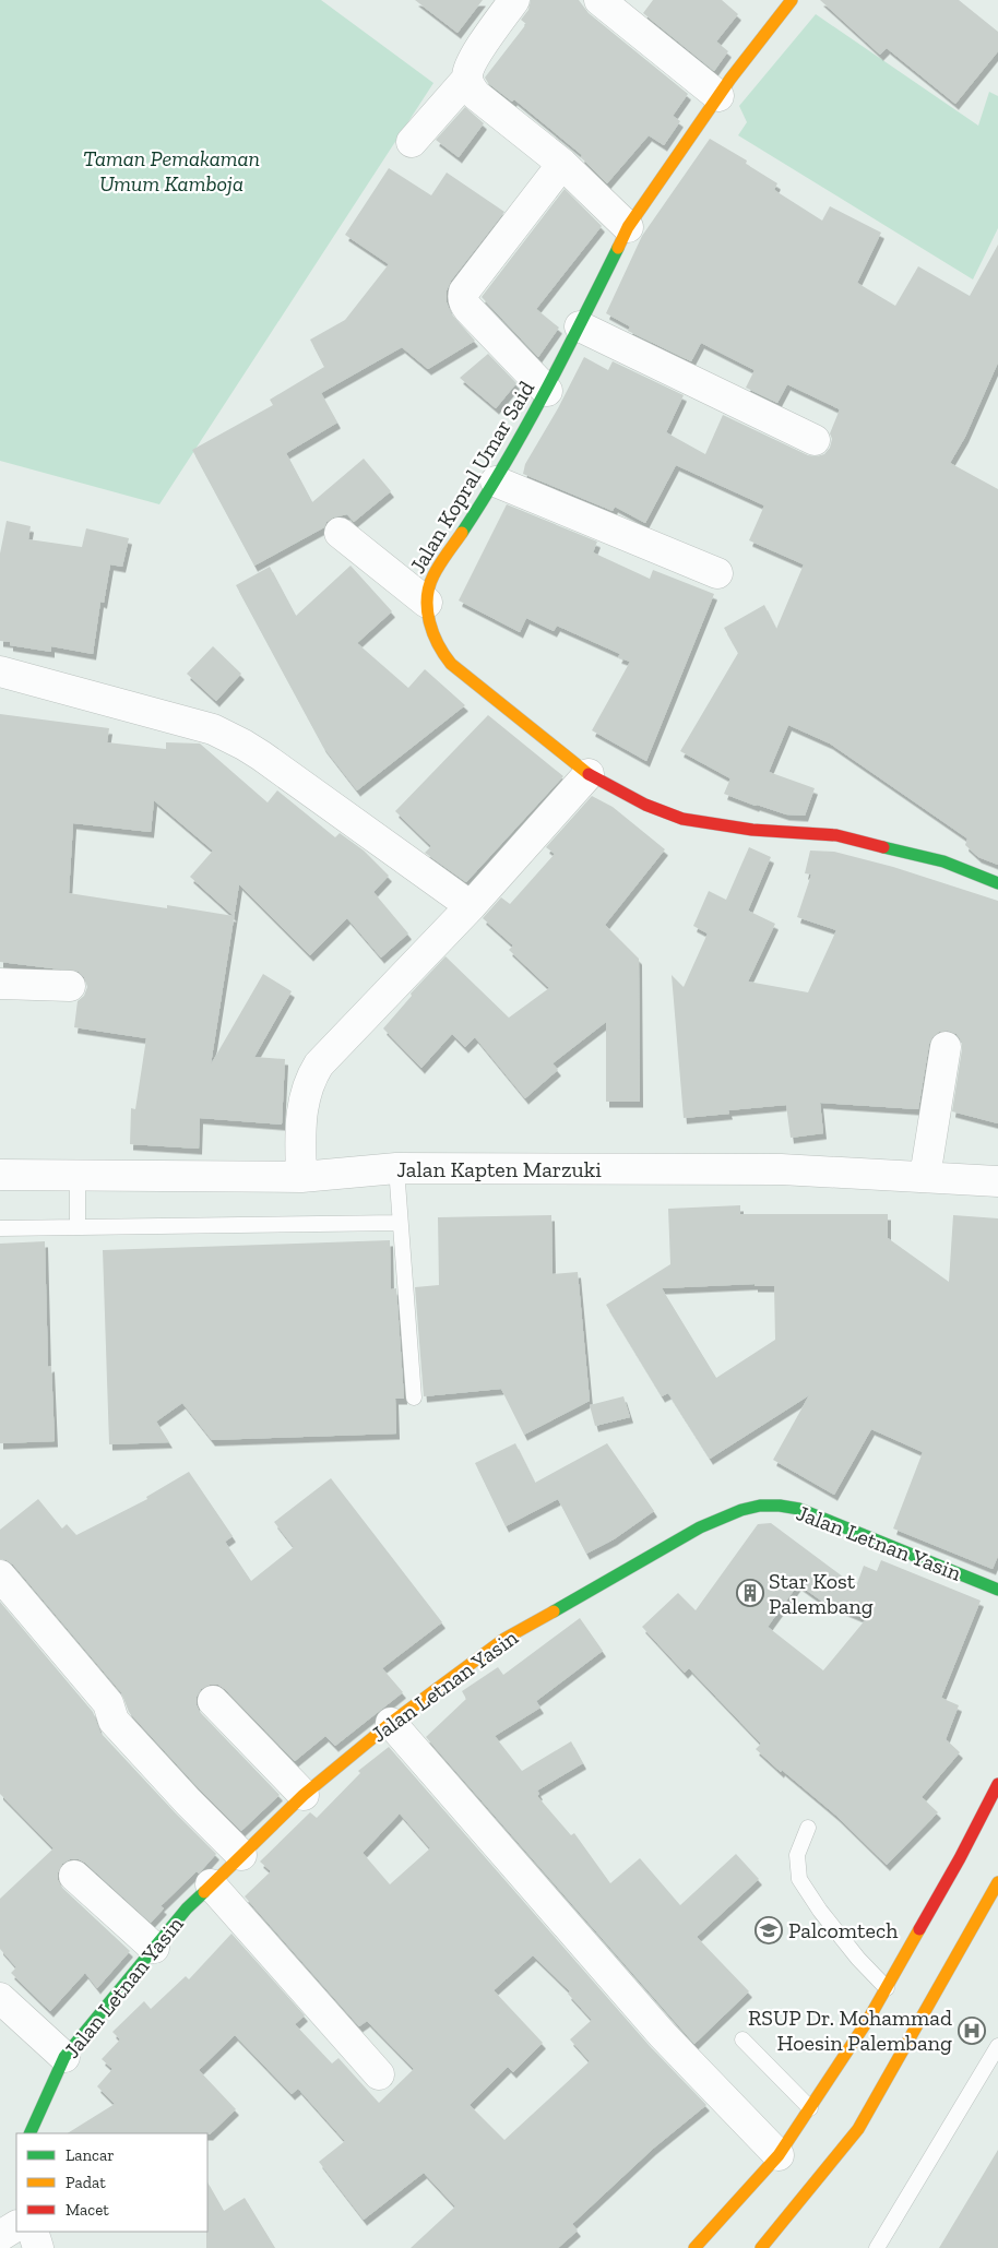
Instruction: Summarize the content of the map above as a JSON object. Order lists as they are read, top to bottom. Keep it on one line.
{"streets":{"main road":["Jalan Kopral Umar Said","Jalan Letnan Yasin"],"street":["Jalan Kapten Marzuki"]},"parks":["Taman Pemakaman Umum Kamboja"],"places":{"building":["Star Kost Palembang"],"school or university":["Palcomtech"],"hospital":["RSUP Dr. Mohammad Hoesin Palembang"]},"legend":["Lancar","Padat","Macet"]}
